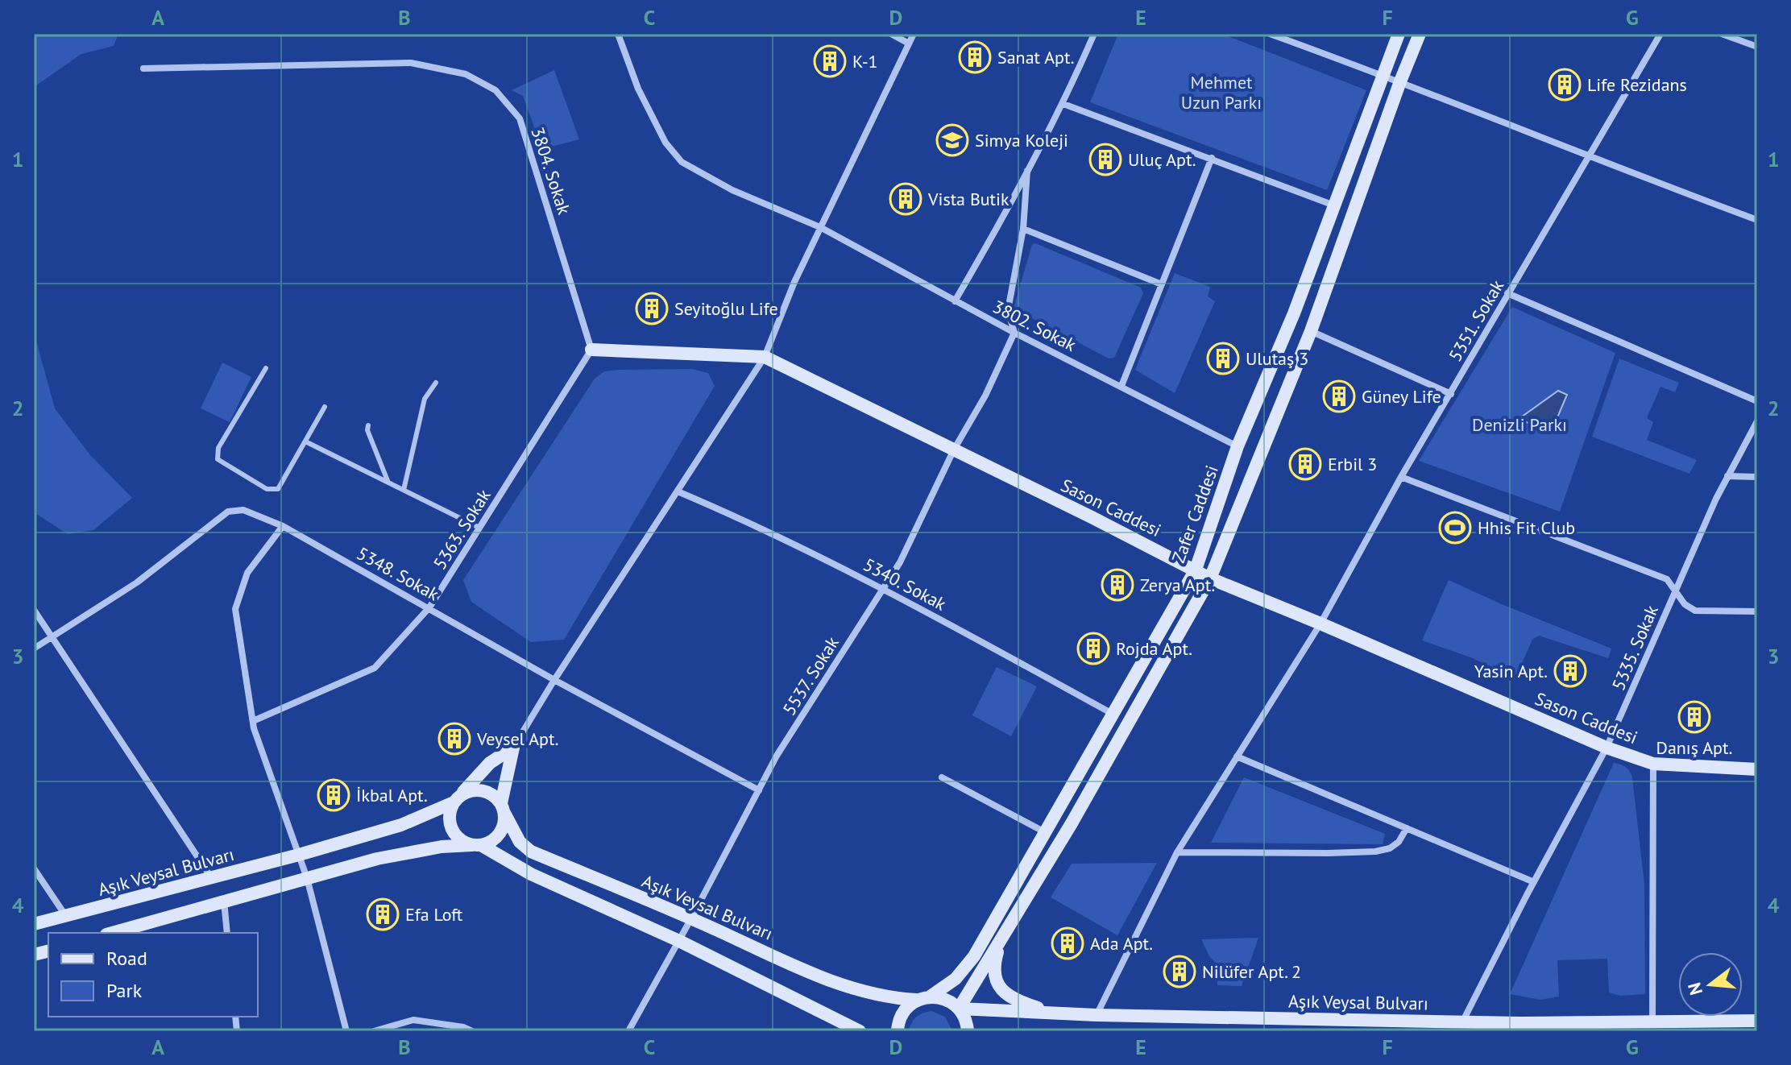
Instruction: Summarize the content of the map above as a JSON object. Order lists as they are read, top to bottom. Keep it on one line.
{"streets":{"main road":["Sason Caddesi","Zafer Caddesi","Aşık Veysal Bulvarı"],"street":["3804. Sokak","5351. Sokak","3802. Sokak","5363. Sokak","5348. Sokak","5340. Sokak","5335. Sokak","5537. Sokak"]},"crossings":[["3804. Sokak","Sason Caddesi"],["3804. Sokak","5363. Sokak"],["5351. Sokak","Sason Caddesi"],["5351. Sokak","Aşık Veysal Bulvarı"],["3802. Sokak","Zafer Caddesi"],["3802. Sokak","5537. Sokak"],["Sason Caddesi","Zafer Caddesi"],["Sason Caddesi","5363. Sokak"],["Sason Caddesi","5335. Sokak"],["Sason Caddesi","5537. Sokak"],["Zafer Caddesi","5340. Sokak"],["Zafer Caddesi","Aşık Veysal Bulvarı"],["5363. Sokak","5348. Sokak"],["5348. Sokak","5537. Sokak"],["5340. Sokak","5537. Sokak"],["5335. Sokak","Aşık Veysal Bulvarı"],["5537. Sokak","Aşık Veysal Bulvarı"]],"parks":["Mehmet Uzun Parkı","Denizli Parkı"],"places":{"building":["Sanat Apt.","K-1","Life Rezidans","Uluç Apt.","Vista Butik","Seyitoğlu Life","Ulutaş 3","Güney Life","Erbil 3","Zerya Apt.","Rojda Apt.","Yasin Apt.","Danış Apt.","Veysel Apt.","İkbal Apt.","Efa Loft","Ada Apt.","Nilüfer Apt. 2"],"school or university":["Simya Koleji"],"sports":["Hhis Fit Club"]},"legend":["Road","Park"],"north":"left","grid":{"columns":["A","B","C","D","E","F","G"],"rows":["1","2","3","4"]}}
